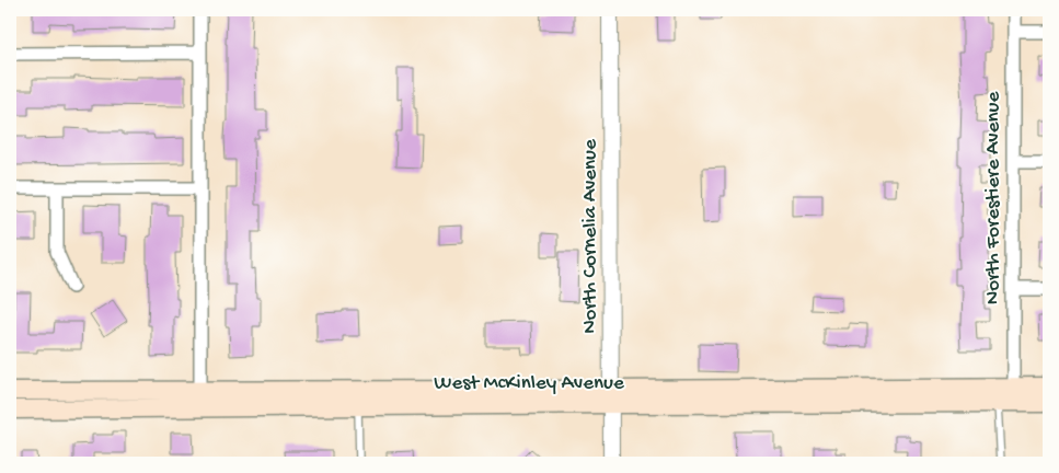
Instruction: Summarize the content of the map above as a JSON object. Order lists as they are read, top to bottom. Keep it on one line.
{"streets":{"main road":["West McKinley Avenue"],"street":["North Forestiere Avenue","North Cornelia Avenue"]},"crossings":[["North Forestiere Avenue","West McKinley Avenue"],["North Cornelia Avenue","West McKinley Avenue"]]}
